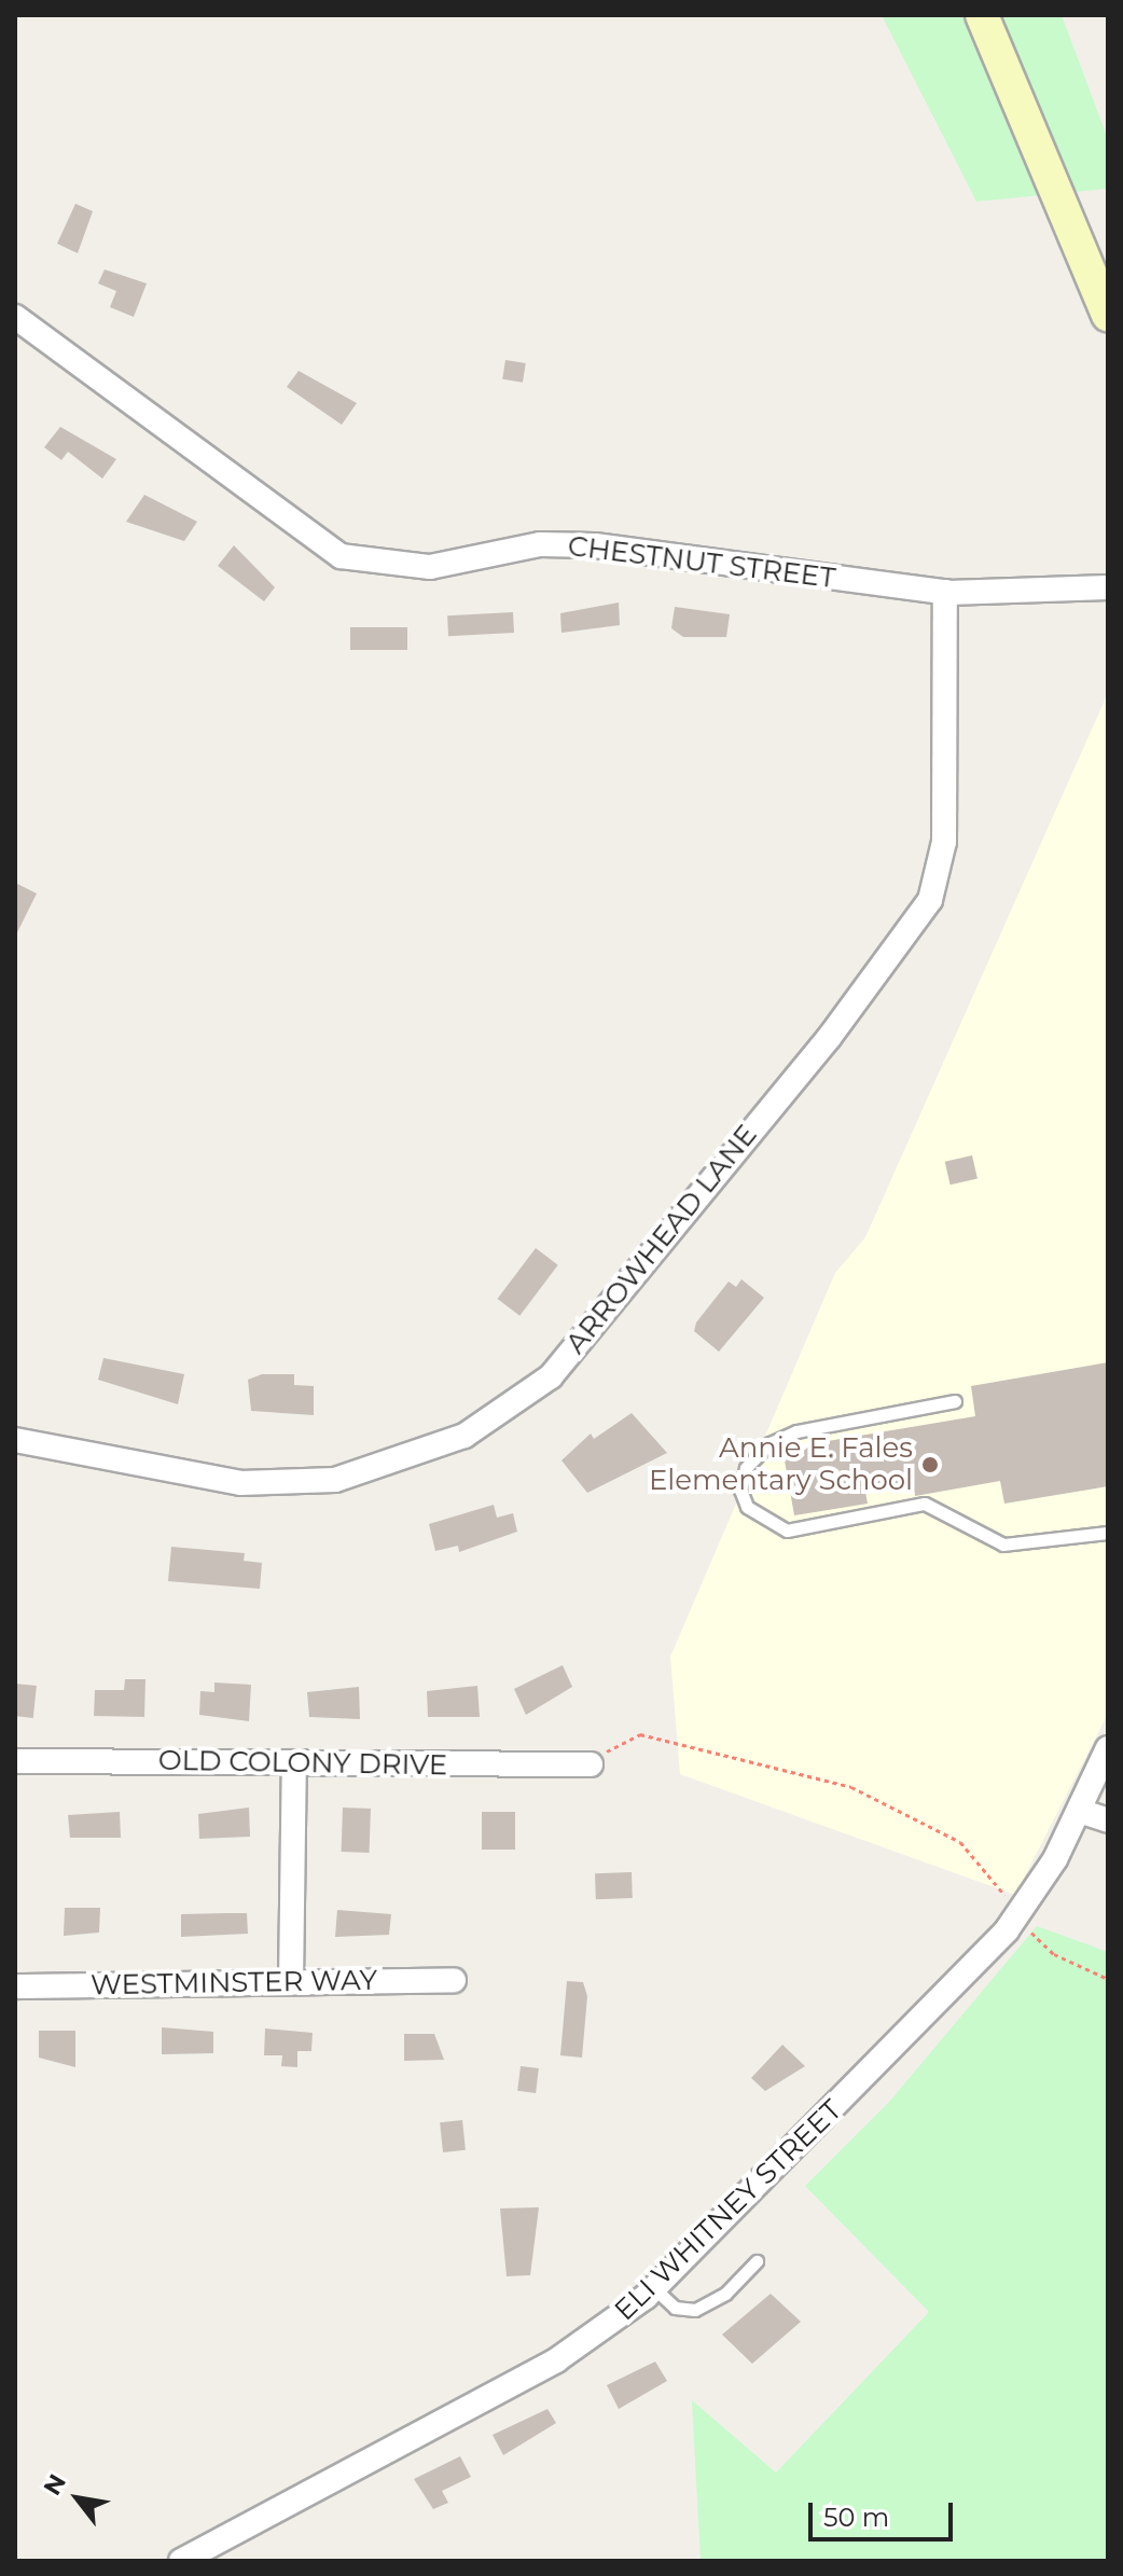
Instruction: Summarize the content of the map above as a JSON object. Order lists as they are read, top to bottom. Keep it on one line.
{"streets":{"street":["CHESTNUT STREET","ARROWHEAD LANE","OLD COLONY DRIVE","WESTMINSTER WAY","ELI WHITNEY STREET"]},"crossings":[["CHESTNUT STREET","ARROWHEAD LANE"]],"places":["Annie E. Fales Elementary School"],"scale_bar":"50 m","north":"top left"}
